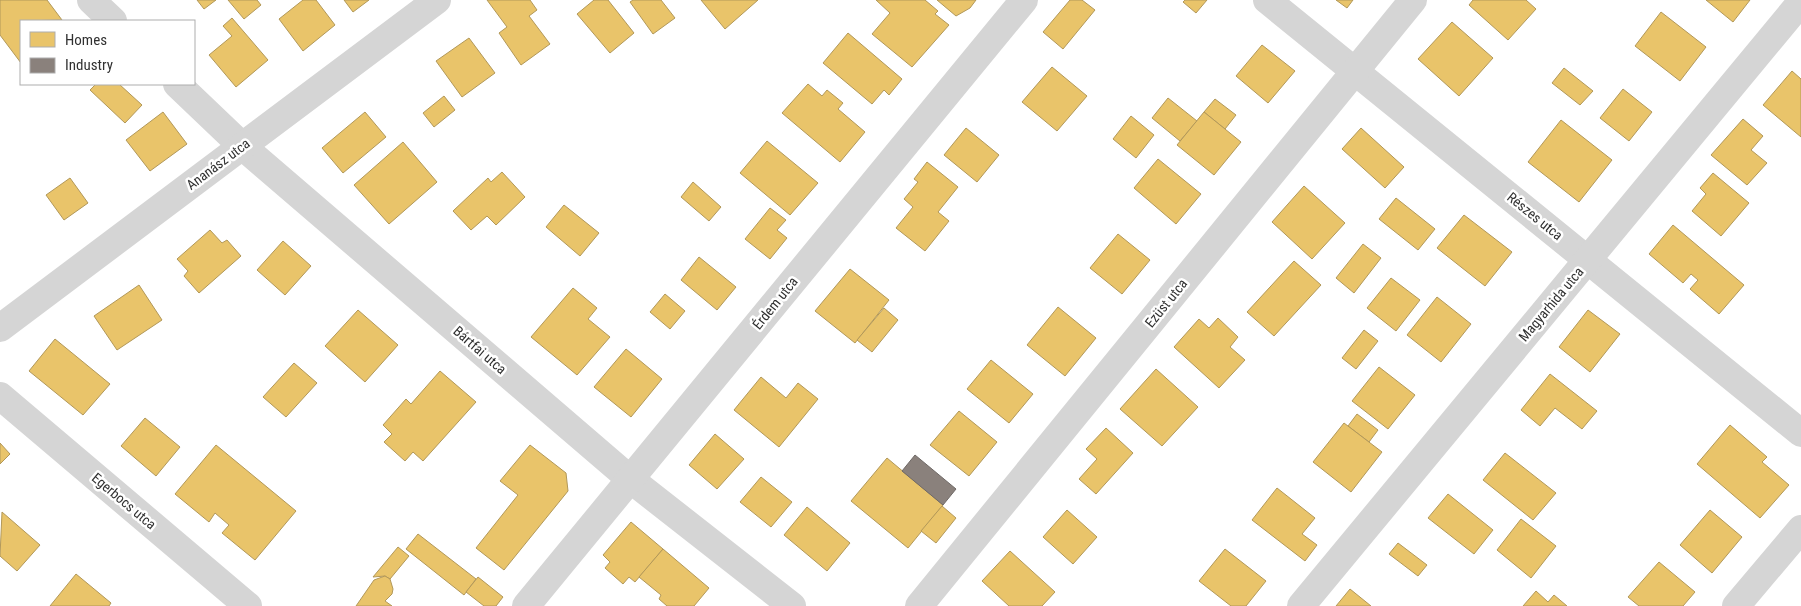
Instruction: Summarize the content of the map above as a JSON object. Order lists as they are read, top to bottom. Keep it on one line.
{"streets":{"street":["Ananász utca","Részes utca","Érdem utca","Ezüst utca","Magyarhida utca","Bártfai utca","Egerbocs utca"]},"crossings":[["Ananász utca","Bártfai utca"],["Részes utca","Ezüst utca"],["Részes utca","Magyarhida utca"],["Érdem utca","Bártfai utca"]],"legend":["Homes","Industry"]}
